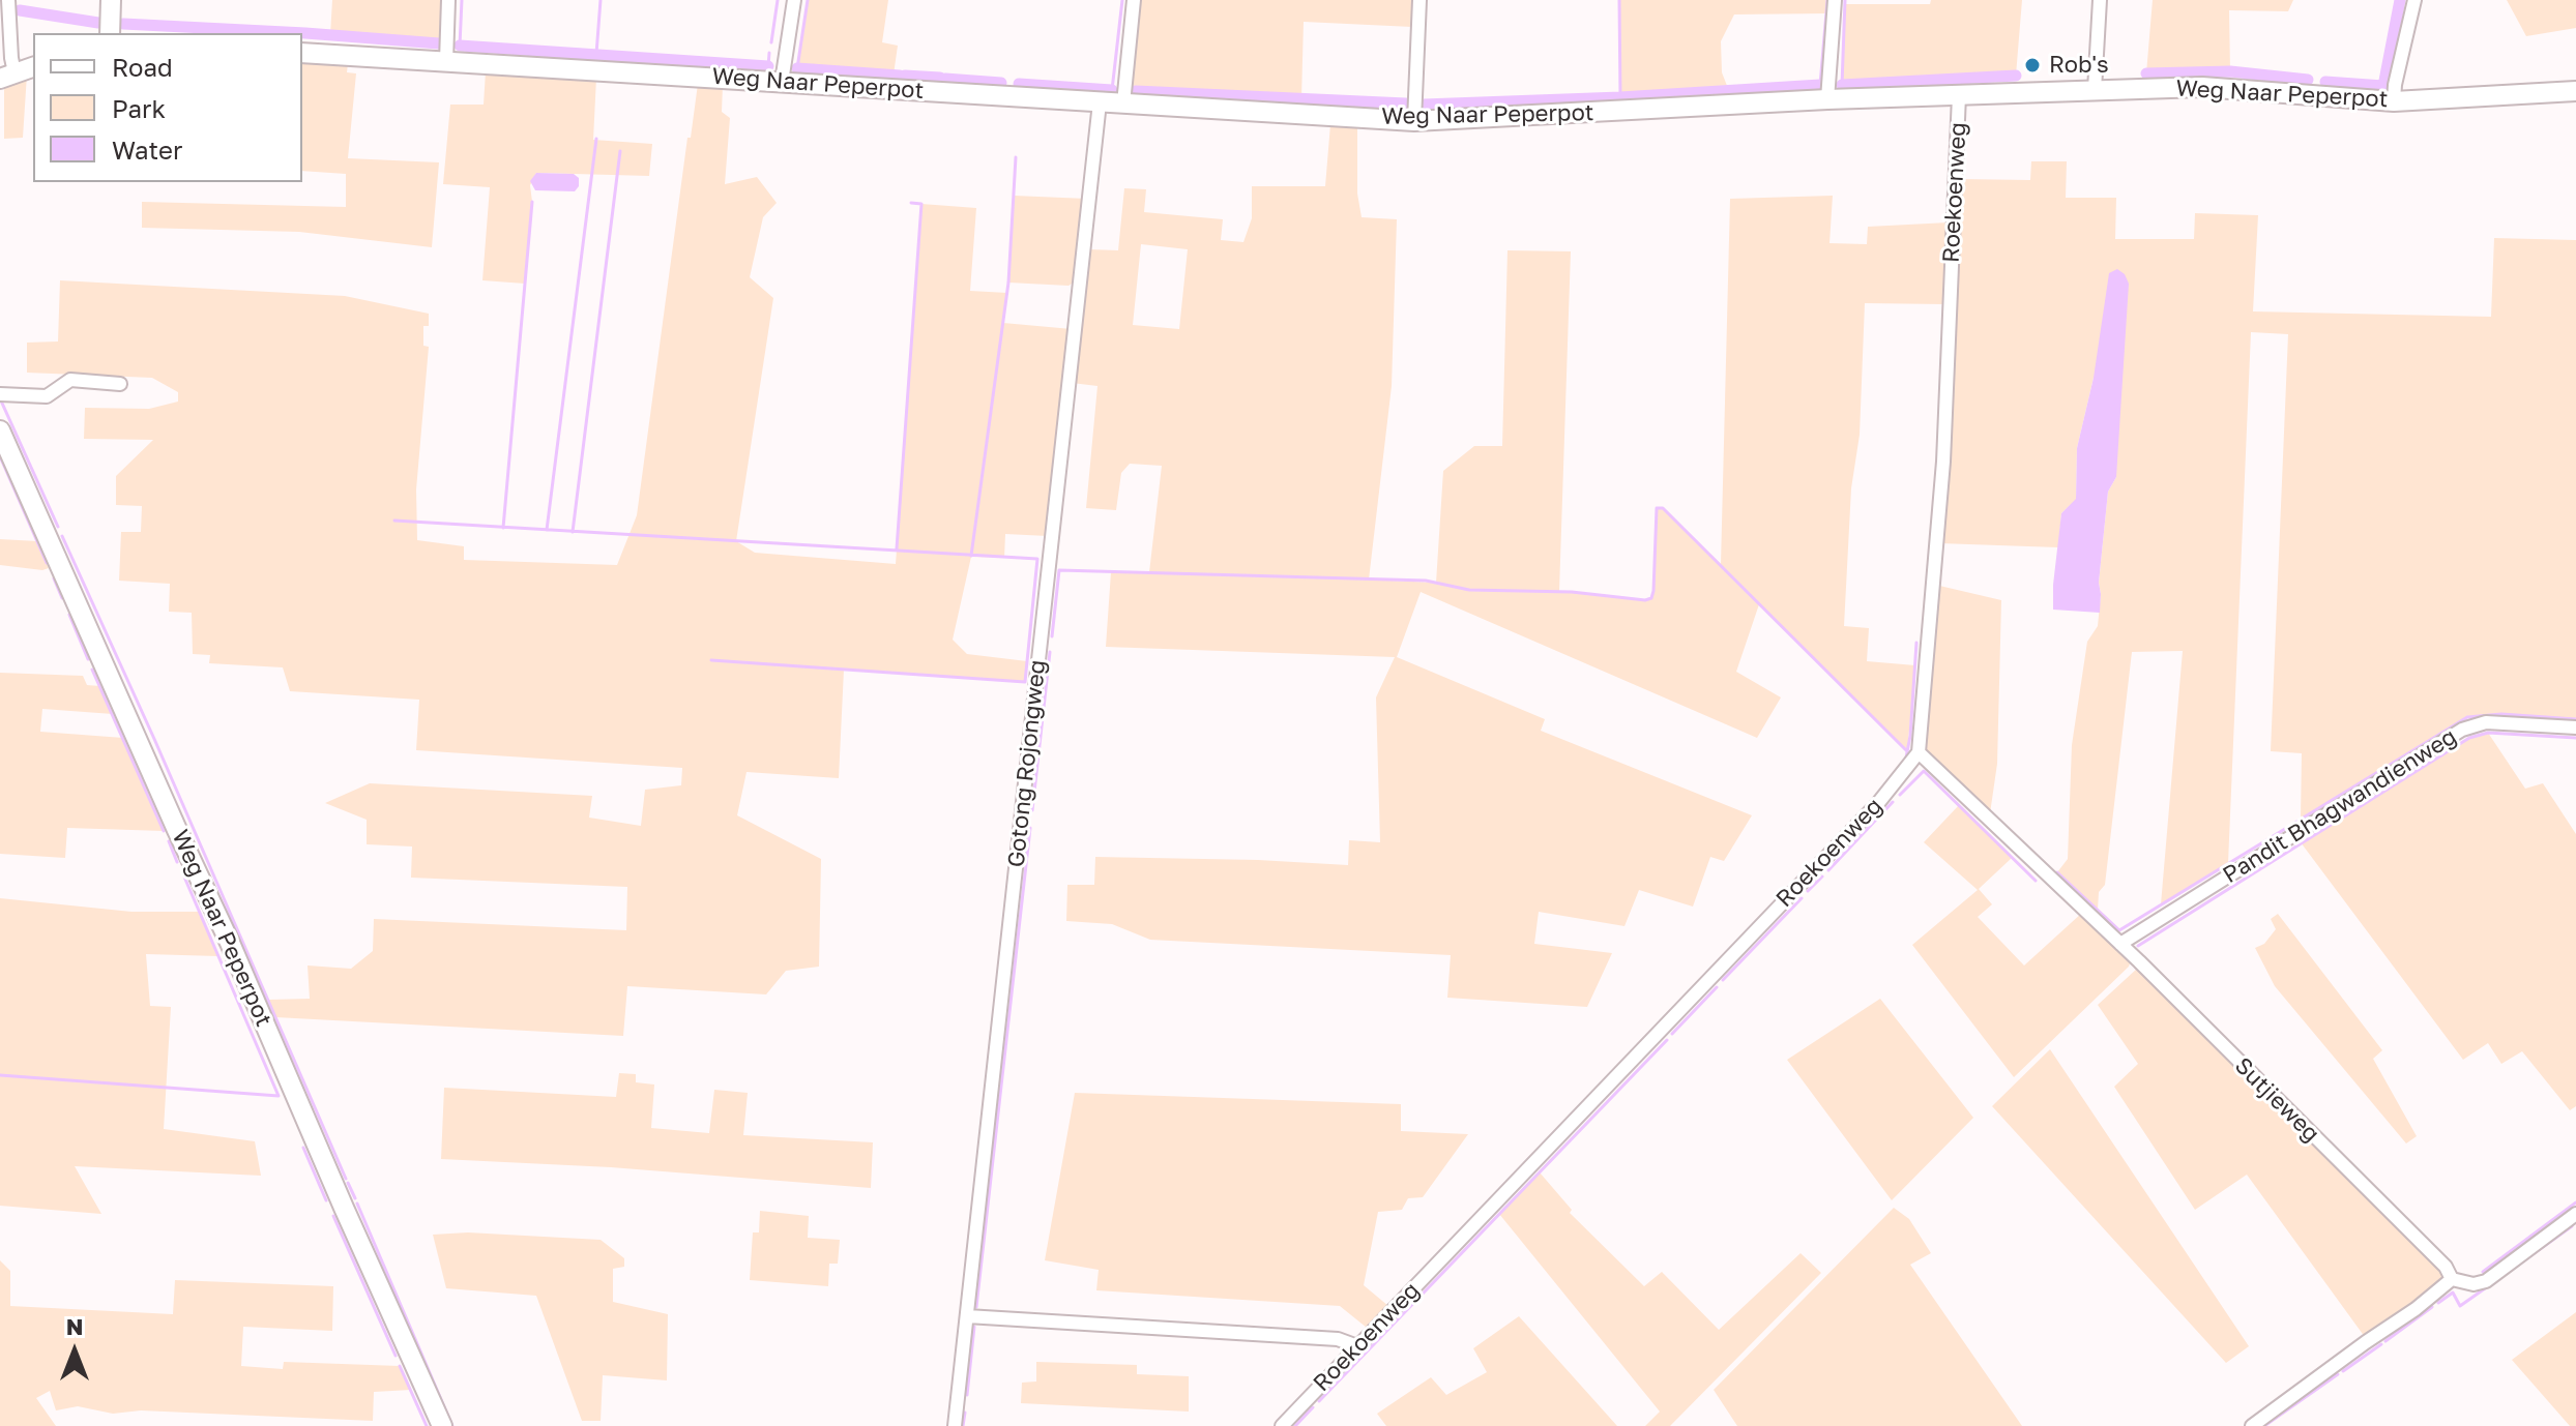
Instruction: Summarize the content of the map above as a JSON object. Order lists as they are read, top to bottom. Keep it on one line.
{"streets":{"street":["Weg Naar Peperpot","Roekoenweg","Gotong Rojongweg","Pandit Bhagwandienweg","Sutjieweg"]},"crossings":[["Weg Naar Peperpot","Roekoenweg"],["Weg Naar Peperpot","Gotong Rojongweg"],["Roekoenweg","Sutjieweg"],["Pandit Bhagwandienweg","Sutjieweg"]],"places":["Rob's"],"legend":["Road","Park","Water"],"north":"top"}
